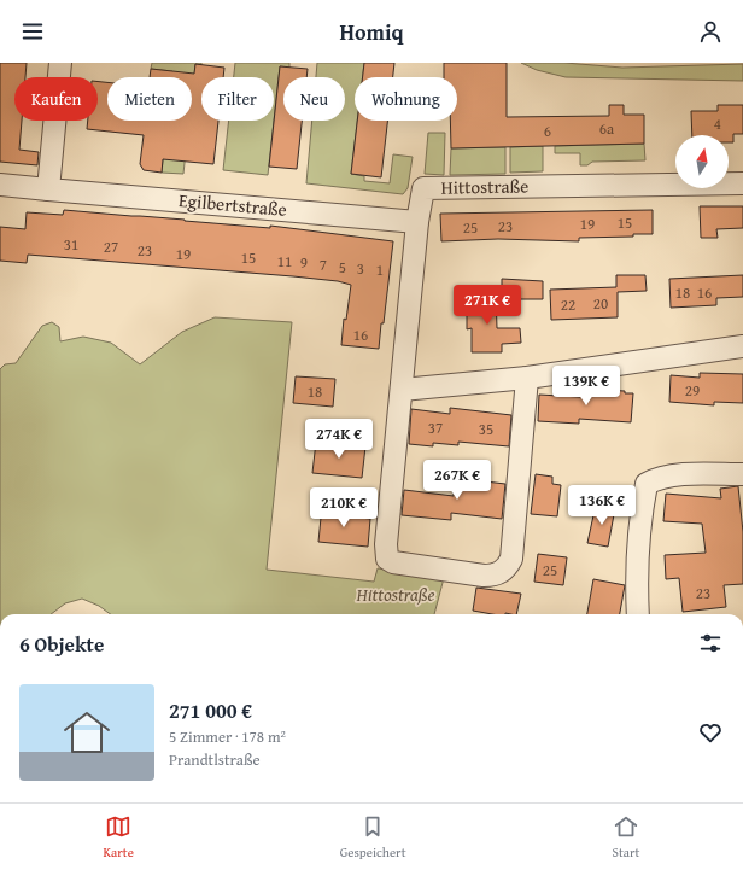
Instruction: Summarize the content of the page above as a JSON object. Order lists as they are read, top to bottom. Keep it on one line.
{"streets":{"street":["Hittostraße","Egilbertstraße"]},"crossings":[["Hittostraße","Egilbertstraße"]],"parks":["Hittostraße"],"house_numbers":["4","6a","6","15","19","23","25","31","27","23","19","15","11","9","7","5","3","1","18","16","20","22","16","29","18","37","35","25","23"],"north":"top","page":{"header":"Homiq","chip":["Kaufen","Mieten","Filter","Neu","Wohnung"],"price":["271K €","139K €","274K €","267K €","136K €","210K €"],"heading":"6 Objekte","list":[{"name":"271 000 €","note":"5 Zimmer · 178 m² · Prandtlstraße"}],"tabs":["Karte","Gespeichert","Start"]}}
